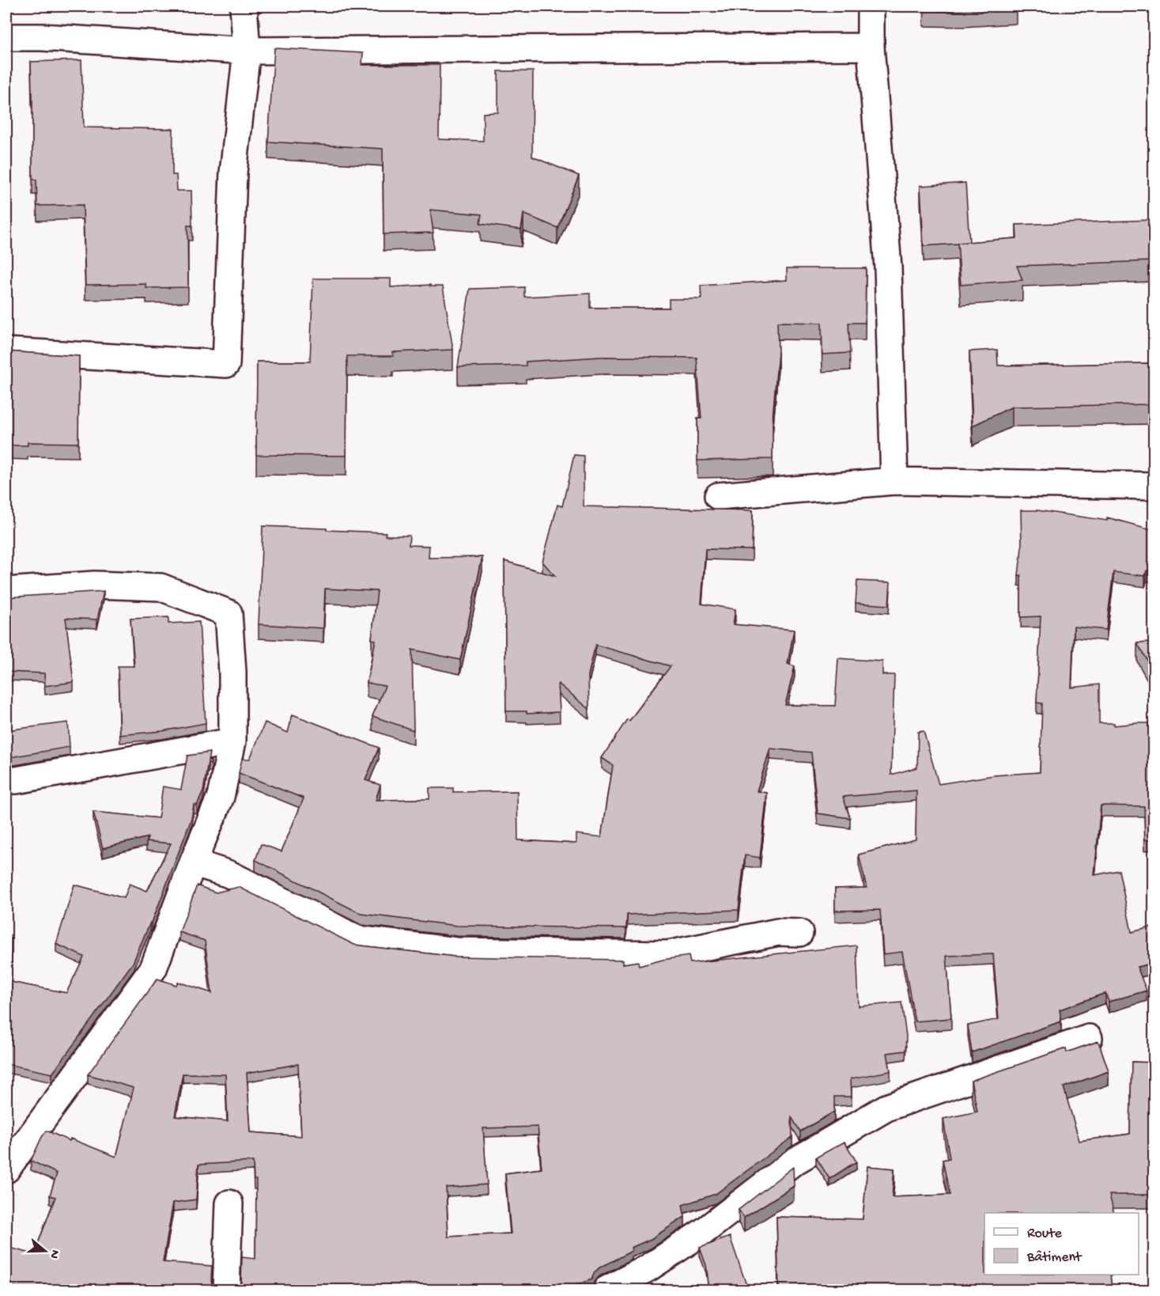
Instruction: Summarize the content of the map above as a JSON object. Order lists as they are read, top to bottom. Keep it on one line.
{"legend":["Route","Bâtiment"],"north":"right"}
